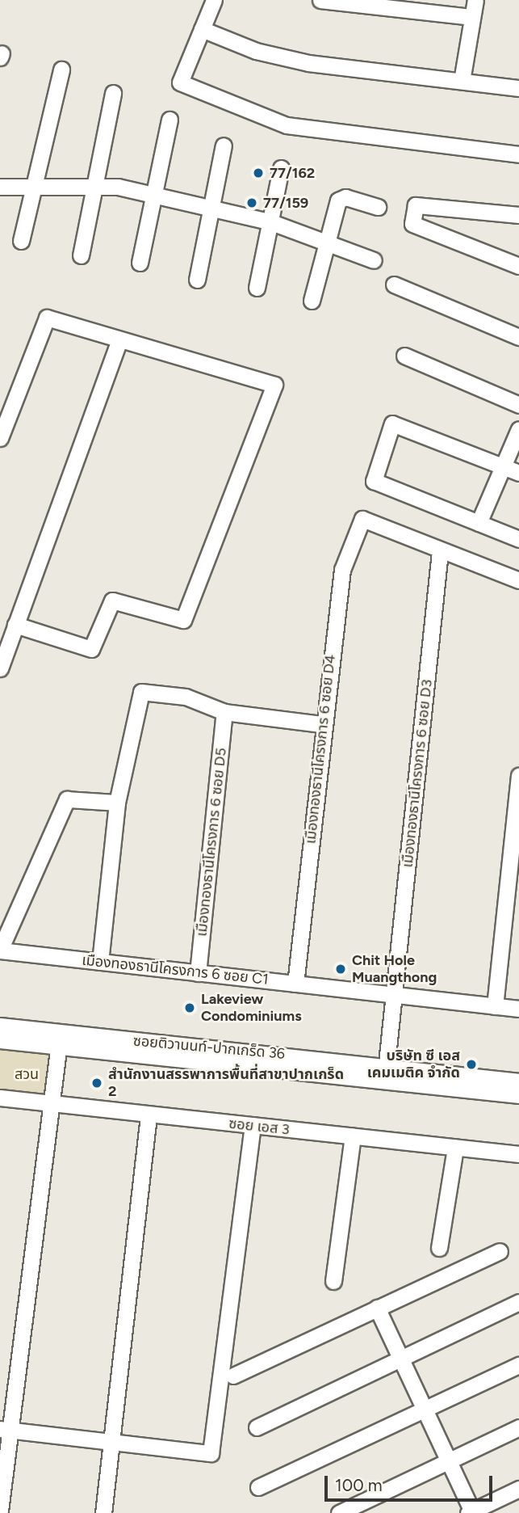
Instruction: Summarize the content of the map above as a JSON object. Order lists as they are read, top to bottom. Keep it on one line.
{"streets":{"street":["เมืองทองธานีโครงการ 6 ซอย D4","เมืองทองธานีโครงการ 6 ซอย D3","เมืองทองธานีโครงการ 6 ซอย D5","เมืองทองธานีโครงการ 6 ซอย C1","ซอยติวานนท์-ปากเกร็ด 36","ซอย เอส 3"]},"crossings":[["เมืองทองธานีโครงการ 6 ซอย D4","เมืองทองธานีโครงการ 6 ซอย D3"],["เมืองทองธานีโครงการ 6 ซอย D4","เมืองทองธานีโครงการ 6 ซอย C1"],["เมืองทองธานีโครงการ 6 ซอย D3","เมืองทองธานีโครงการ 6 ซอย C1"],["เมืองทองธานีโครงการ 6 ซอย D3","ซอยติวานนท์-ปากเกร็ด 36"],["เมืองทองธานีโครงการ 6 ซอย D5","เมืองทองธานีโครงการ 6 ซอย C1"]],"parks":["สวน"],"places":["77/162","77/159","Chit Hole Muangthong","Lakeview Condominiums","บริษัท ซี เอส เคมเมติค จำกัด","สำนักงานสรรพาการพื้นที่สาขาปากเกร็ด 2"],"scale_bar":"100 m"}
